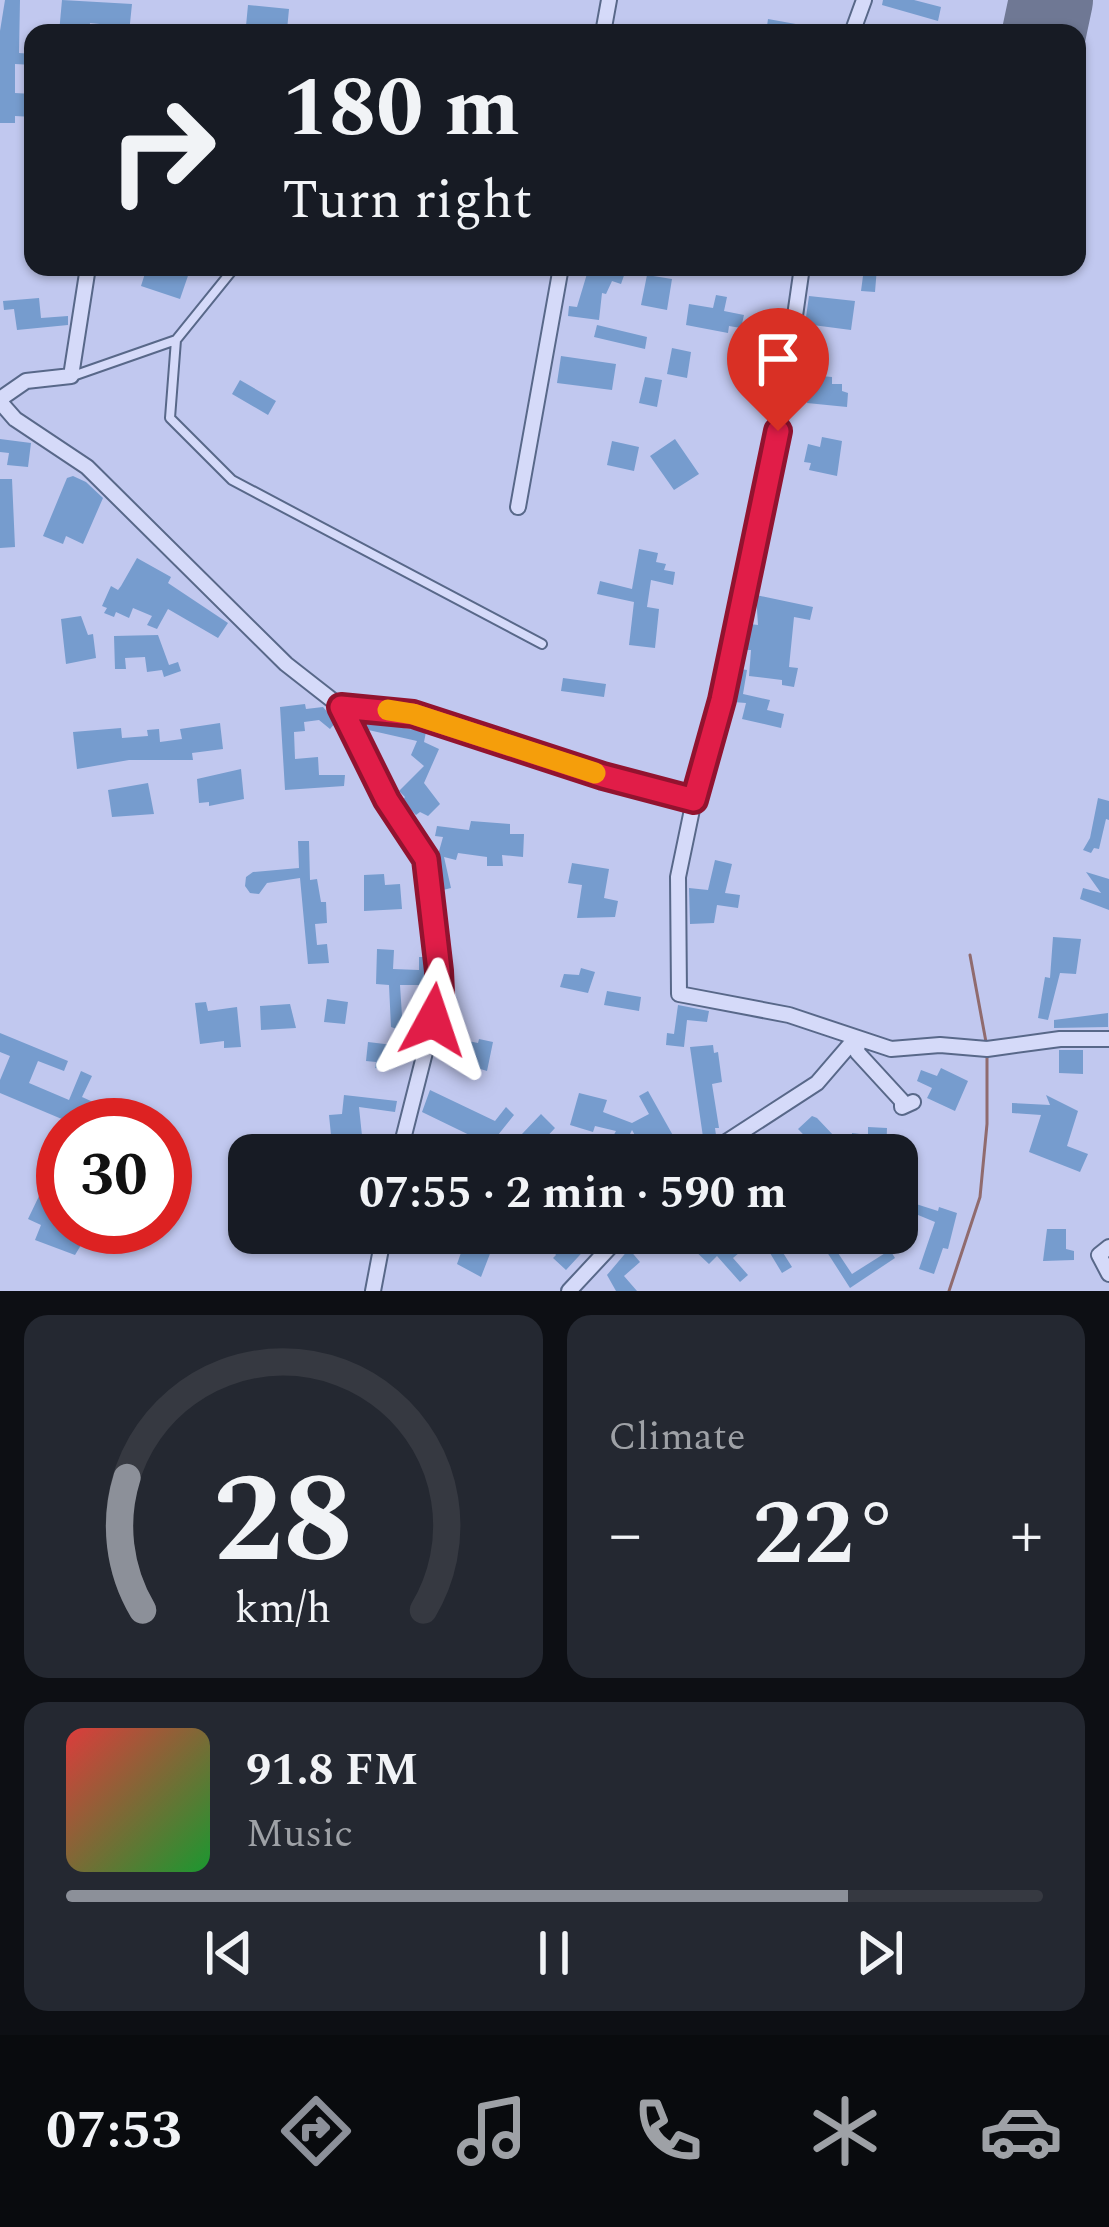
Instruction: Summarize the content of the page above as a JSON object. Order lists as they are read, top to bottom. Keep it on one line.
{"page":{"turn":["180 m","Turn right"],"limit":"30","trip":"07:55 · 2 min · 590 m","tile":"Climate","heat":["−","22°","+"],"song":["91.8 FM","Music"],"tabs":"07:53","gauge":["28","km/h"]}}
